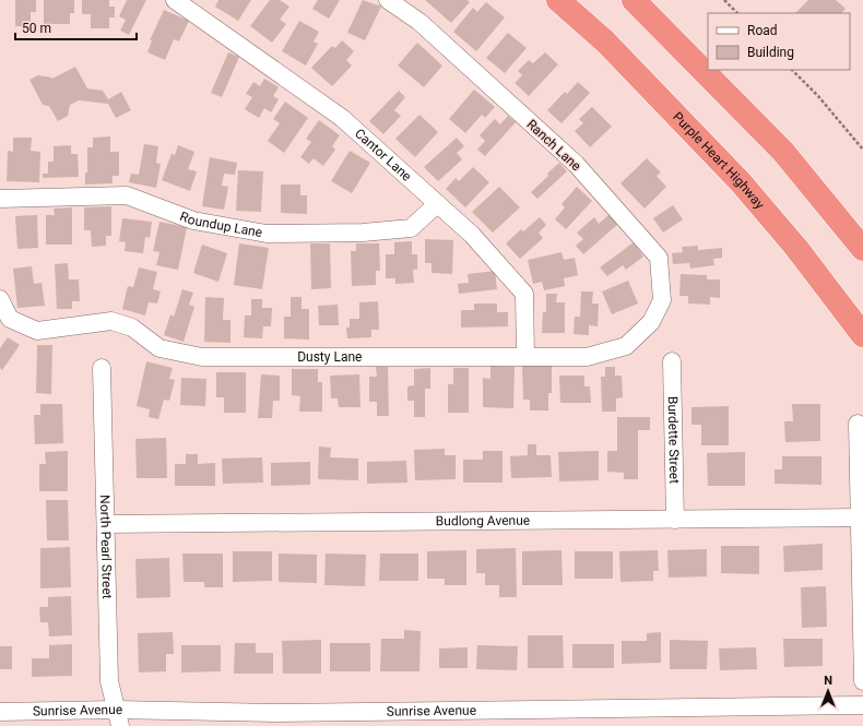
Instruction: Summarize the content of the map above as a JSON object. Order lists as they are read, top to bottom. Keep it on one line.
{"streets":{"highway":["Purple Heart Highway"],"street":["Ranch Lane","Cantor Lane","Roundup Lane","Dusty Lane","Burdette Street","Budlong Avenue","North Pearl Street","Sunrise Avenue"]},"crossings":[["Ranch Lane","Dusty Lane"],["Cantor Lane","Roundup Lane"],["Cantor Lane","Dusty Lane"],["Burdette Street","Budlong Avenue"],["Budlong Avenue","North Pearl Street"],["North Pearl Street","Sunrise Avenue"]],"legend":["Road","Building"],"scale_bar":"50 m","north":"top"}
